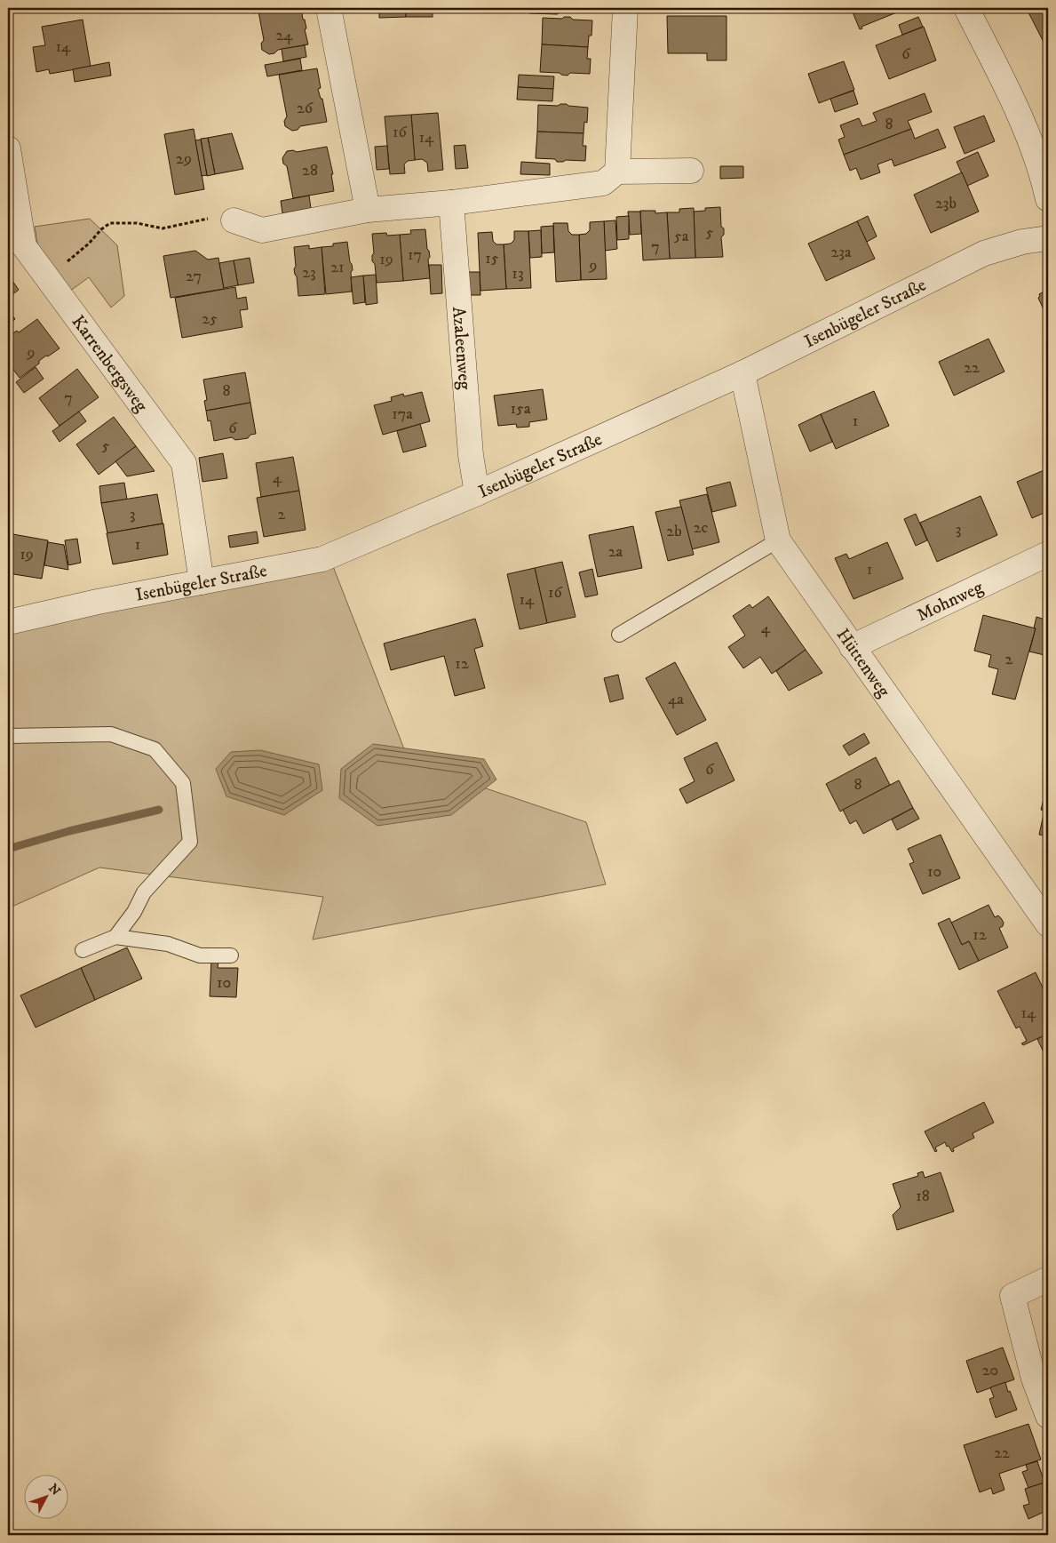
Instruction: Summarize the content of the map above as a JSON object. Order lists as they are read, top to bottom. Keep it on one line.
{"streets":{"street":["Isenbügeler Straße","Azaleenweg","Karrenbergsweg","Mohnweg","Hüttenweg"]},"crossings":[["Isenbügeler Straße","Azaleenweg"],["Isenbügeler Straße","Karrenbergsweg"],["Isenbügeler Straße","Hüttenweg"],["Mohnweg","Hüttenweg"]],"house_numbers":["24","14","6","26","8","16","14","29","28","23b","5","5a","7","23a","17","15","19","9","21","23","13","27","25","9","22","8","7","15a","17a","1","6","5","4","3","2","2c","3","2b","1","2a","19","1","16","14","4","2","12","4a","6","8","10","12","10","14","18","20","22"],"north":"top right"}
